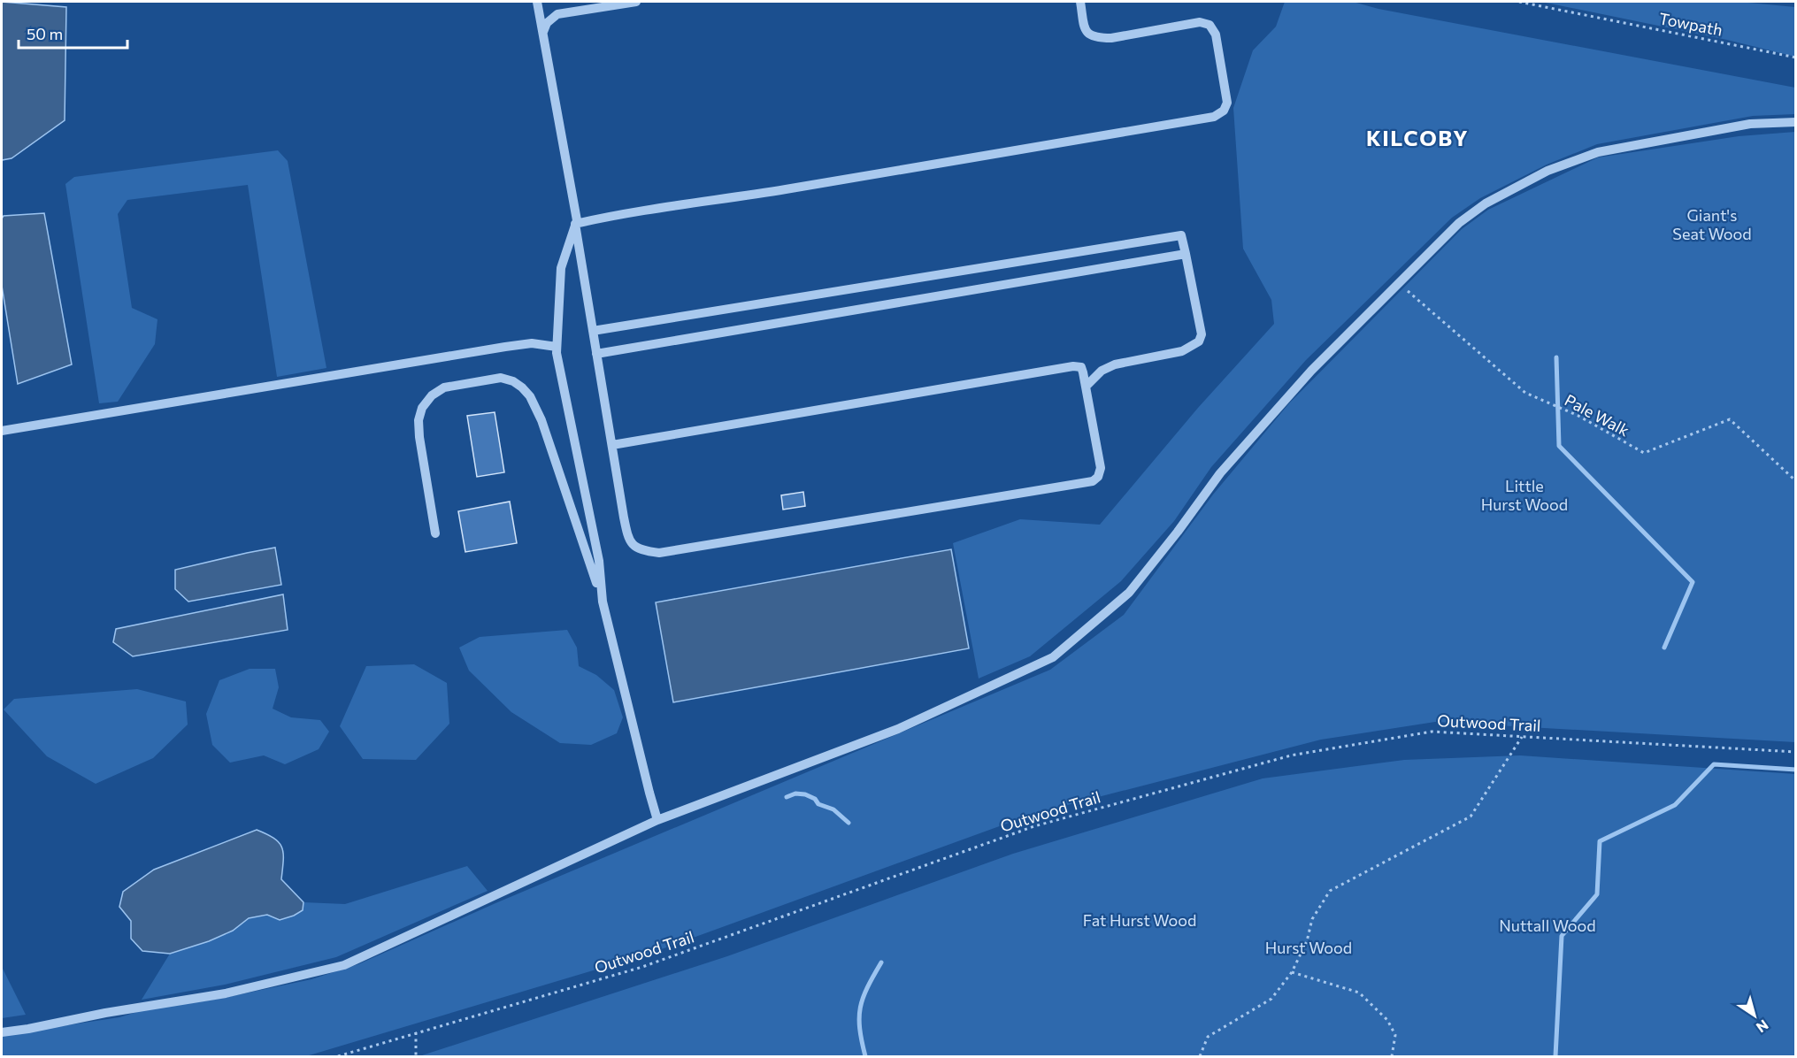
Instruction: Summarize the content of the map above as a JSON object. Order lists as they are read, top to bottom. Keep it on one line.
{"streets":{"path":["Towpath","Pale Walk","Outwood Trail"]},"districts":["KILCOBY"],"parks":["Giant's Seat Wood","Little Hurst Wood","Fat Hurst Wood","Nuttall Wood","Hurst Wood"],"scale_bar":"50 m","north":"bottom right"}
